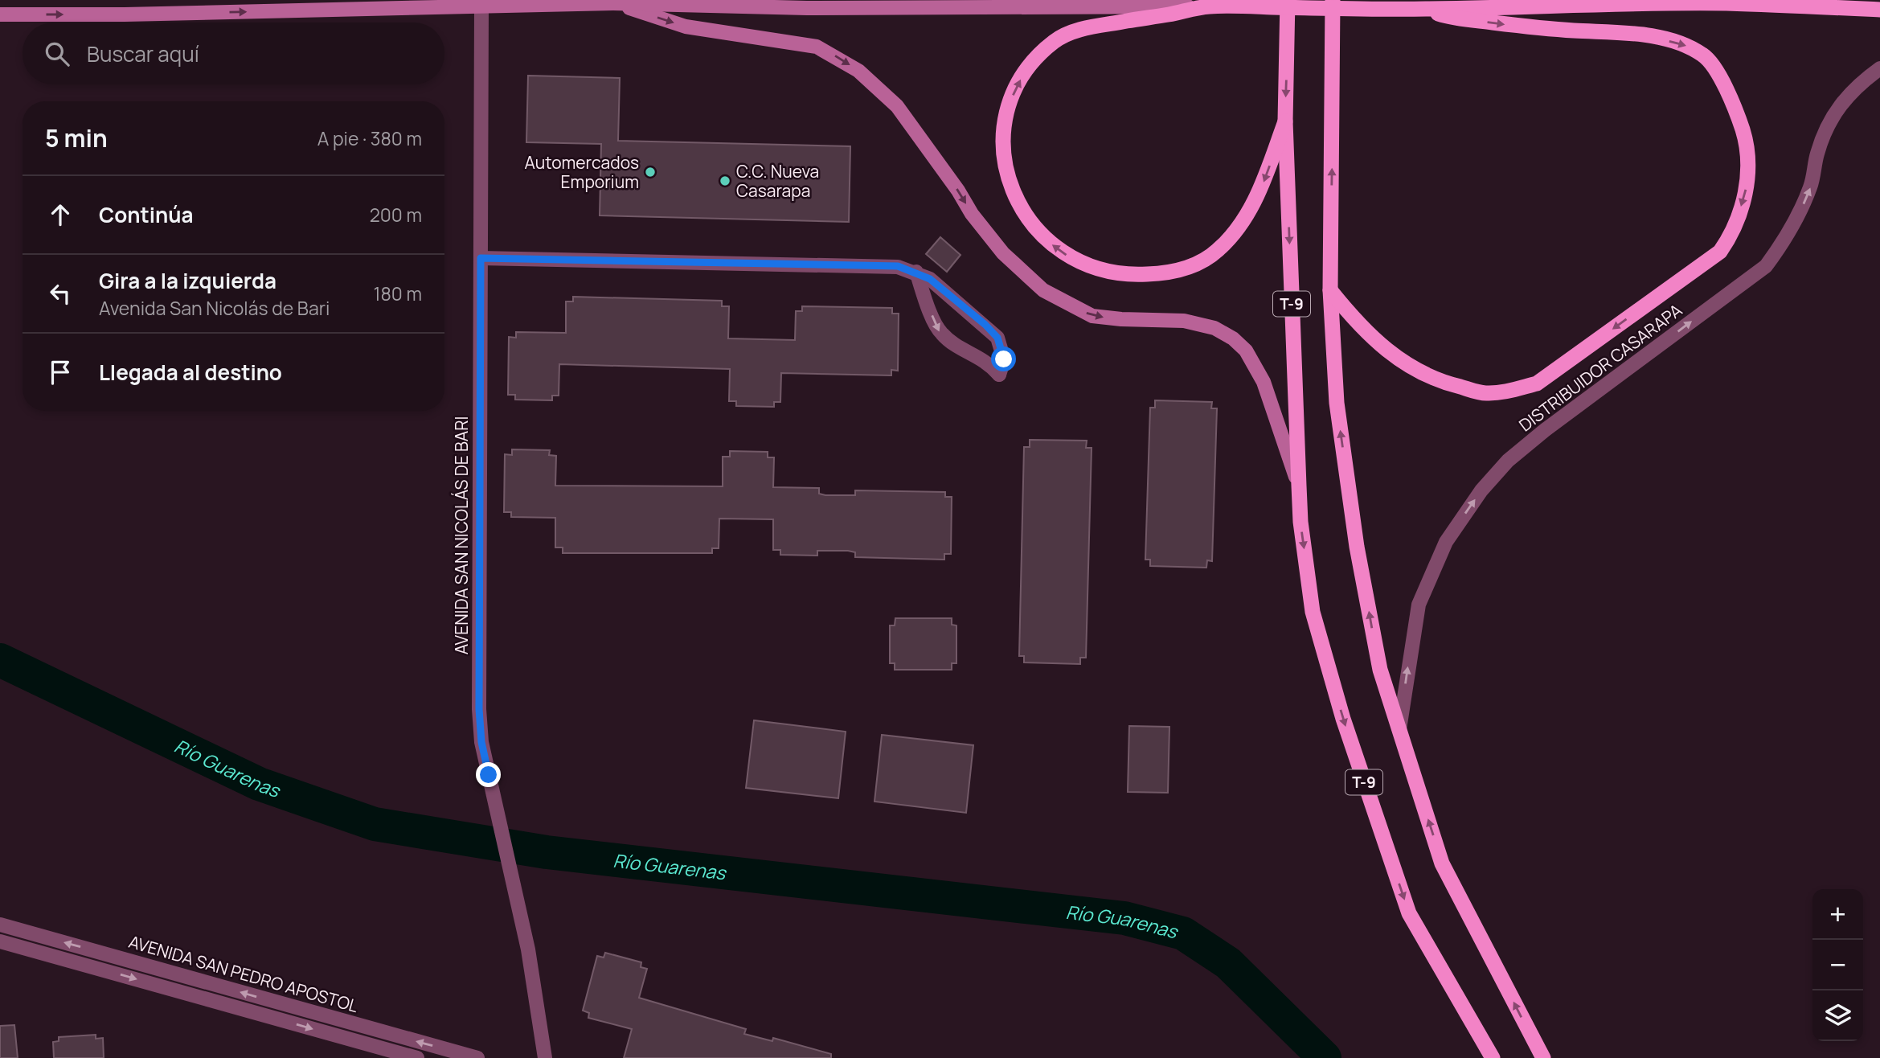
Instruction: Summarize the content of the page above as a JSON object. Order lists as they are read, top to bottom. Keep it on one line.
{"streets":{"highway":["T-9"],"street":["DISTRIBUIDOR CASARAPA","AVENIDA SAN NICOLÁS DE BARI","AVENIDA SAN PEDRO APOSTOL"]},"crossings":[["T-9","DISTRIBUIDOR CASARAPA"]],"one_way":["DISTRIBUIDOR CASARAPA"],"water":["Río Guarenas"],"places":["Automercados Emporium","C.C. Nueva Casarapa"],"page":{"search":"Buscar aquí","heading":["5 min","A pie · 380 m"],"list":[["Continúa","200 m"],["Gira a la izquierda","Avenida San Nicolás de Bari","180 m"],"Llegada al destino"],"map_buttons":["+","−"]}}
